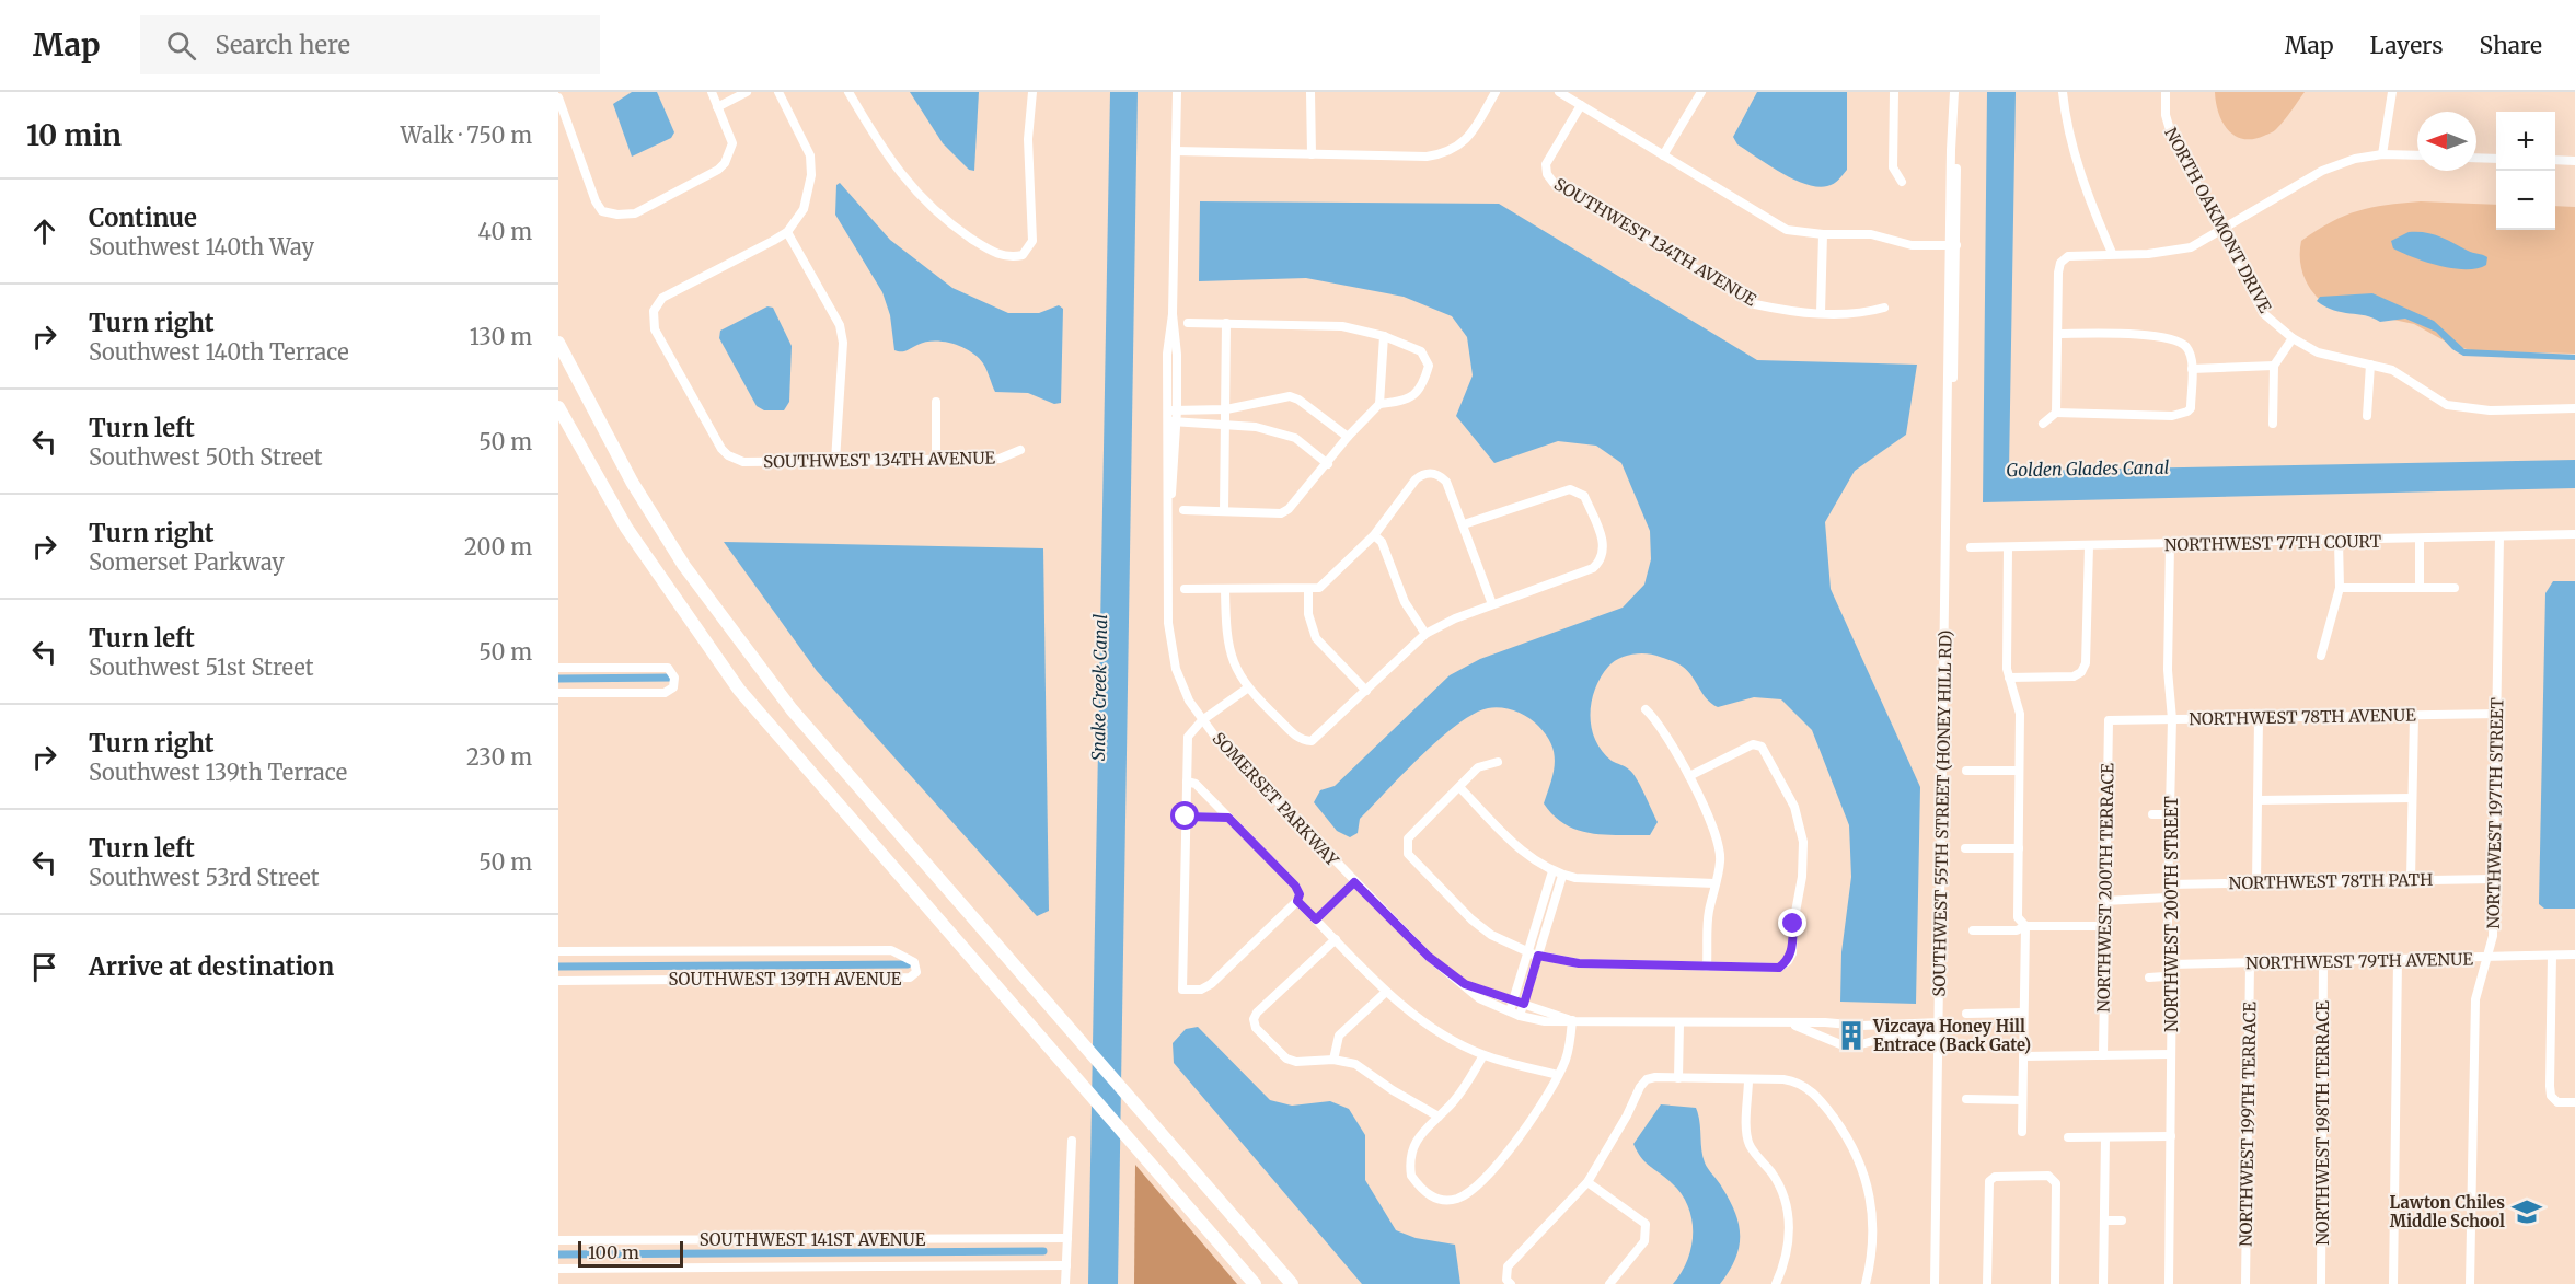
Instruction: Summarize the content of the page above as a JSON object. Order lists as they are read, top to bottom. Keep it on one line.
{"streets":{"street":["NORTH OAKMONT DRIVE","SOUTHWEST 134TH AVENUE","NORTHWEST 77TH COURT","NORTHWEST 78TH AVENUE","SOMERSET PARKWAY","SOUTHWEST 55TH STREET (HONEY HILL RD)","NORTHWEST 197TH STREET","NORTHWEST 78TH PATH","NORTHWEST 200TH TERRACE","NORTHWEST 200TH STREET","NORTHWEST 79TH AVENUE","SOUTHWEST 139TH AVENUE","NORTHWEST 198TH TERRACE","NORTHWEST 199TH TERRACE","SOUTHWEST 141ST AVENUE"]},"crossings":[["NORTHWEST 77TH COURT","NORTHWEST 197TH STREET"],["NORTHWEST 77TH COURT","NORTHWEST 200TH STREET"],["NORTHWEST 78TH AVENUE","NORTHWEST 197TH STREET"],["NORTHWEST 78TH AVENUE","NORTHWEST 200TH TERRACE"],["NORTHWEST 78TH AVENUE","NORTHWEST 200TH STREET"],["SOMERSET PARKWAY","SOUTHWEST 55TH STREET (HONEY HILL RD)"],["NORTHWEST 197TH STREET","NORTHWEST 78TH PATH"],["NORTHWEST 197TH STREET","NORTHWEST 79TH AVENUE"],["NORTHWEST 78TH PATH","NORTHWEST 200TH STREET"],["NORTHWEST 200TH STREET","NORTHWEST 79TH AVENUE"],["NORTHWEST 79TH AVENUE","NORTHWEST 198TH TERRACE"],["NORTHWEST 79TH AVENUE","NORTHWEST 199TH TERRACE"]],"water":["Golden Glades Canal","Snake Creek Canal"],"places":{"building":["Vizcaya Honey Hill Entrace (Back Gate)"],"school or university":["Lawton Chiles Middle School"]},"scale_bar":"100 m","north":"left","page":{"header":"Map","search":"Search here","nav":["Map","Layers","Share"],"heading":["10 min","Walk · 750 m"],"map_buttons":["+","−"],"list":[["Continue","Southwest 140th Way","40 m"],["Turn right","Southwest 140th Terrace","130 m"],["Turn left","Southwest 50th Street","50 m"],["Turn right","Somerset Parkway","200 m"],["Turn left","Southwest 51st Street","50 m"],["Turn right","Southwest 139th Terrace","230 m"],["Turn left","Southwest 53rd Street","50 m"],"Arrive at destination"],"scale":"100 m"}}
